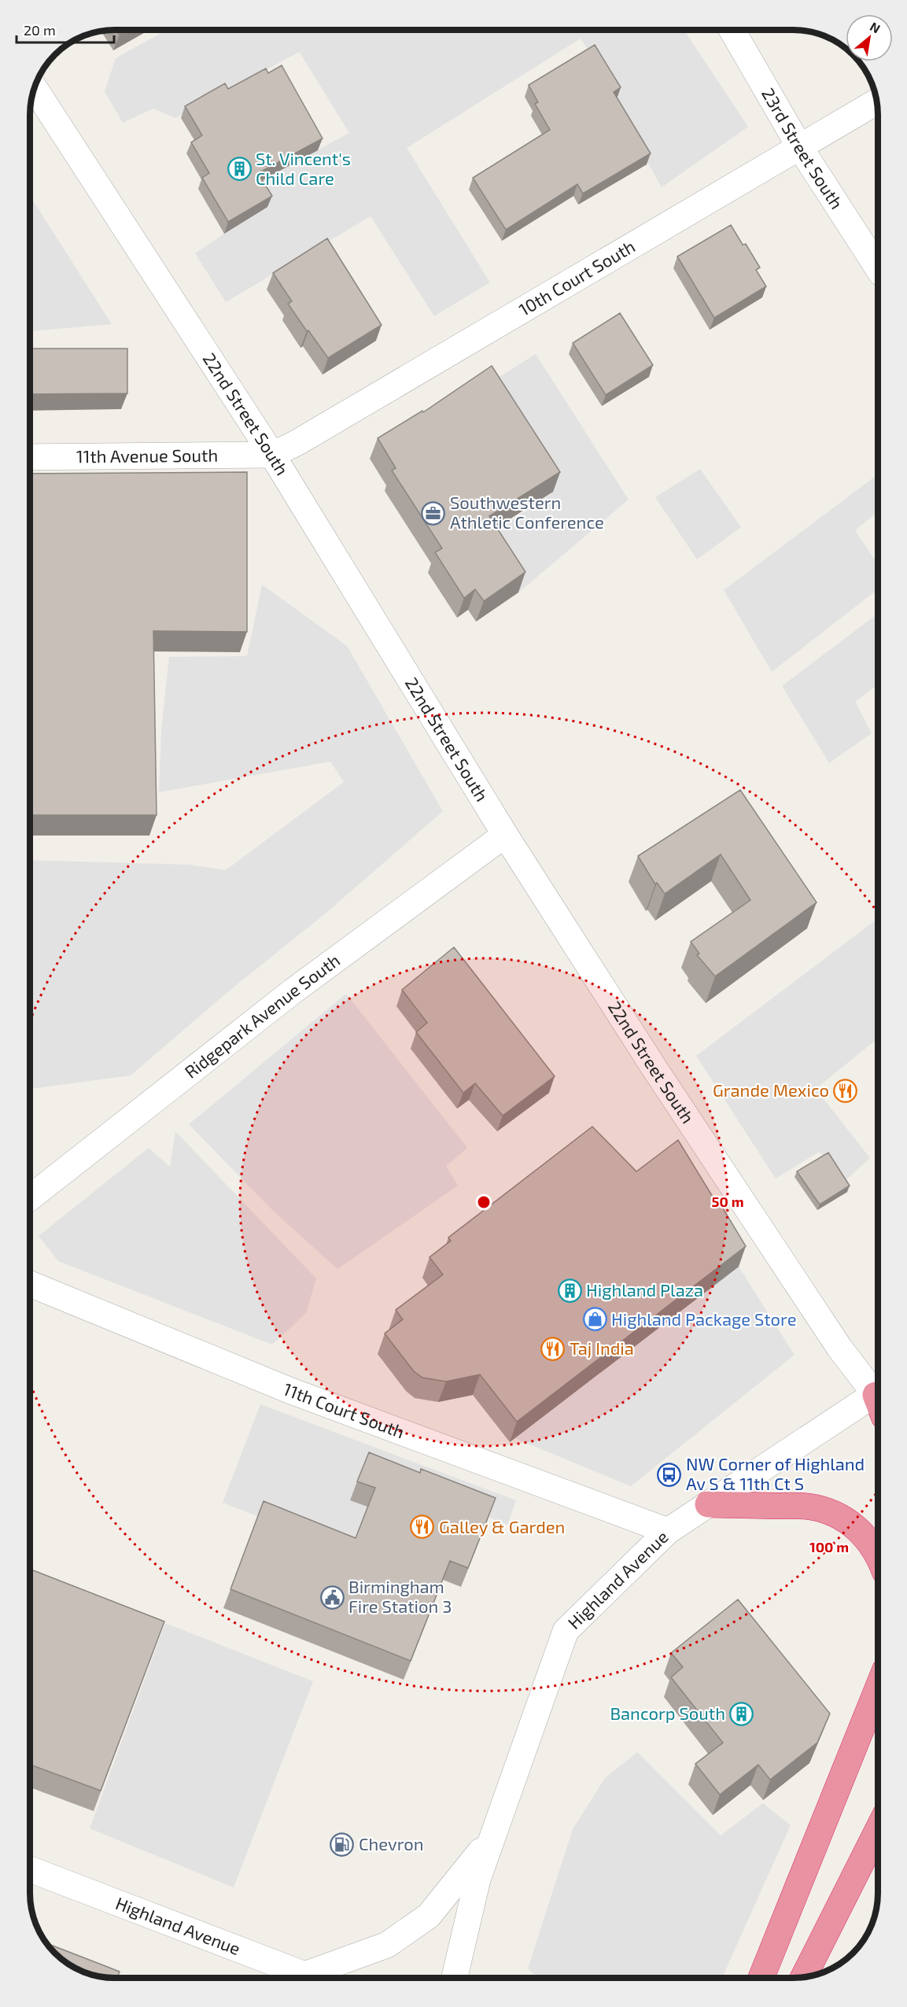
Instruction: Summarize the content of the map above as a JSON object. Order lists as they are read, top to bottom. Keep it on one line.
{"streets":{"street":["23rd Street South","10th Court South","22nd Street South","11th Avenue South","Ridgepark Avenue South","11th Court South","Highland Avenue"]},"crossings":[["23rd Street South","10th Court South"],["10th Court South","22nd Street South"],["10th Court South","11th Avenue South"],["22nd Street South","11th Avenue South"],["22nd Street South","Ridgepark Avenue South"],["11th Court South","Highland Avenue"]],"places":{"building":["St. Vincent's Child Care","Highland Plaza","Bancorp South"],"office":["Southwestern Athletic Conference"],"restaurant":["Grande Mexico","Taj India","Galley & Garden"],"shop":["Highland Package Store"],"bus stop":["NW Corner of Highland Av S & 11th Ct S"],"public building":["Birmingham Fire Station 3"],"fuel station":["Chevron"]},"scale_bar":"20 m","north":"top right","rings":["50 m","100 m"]}
